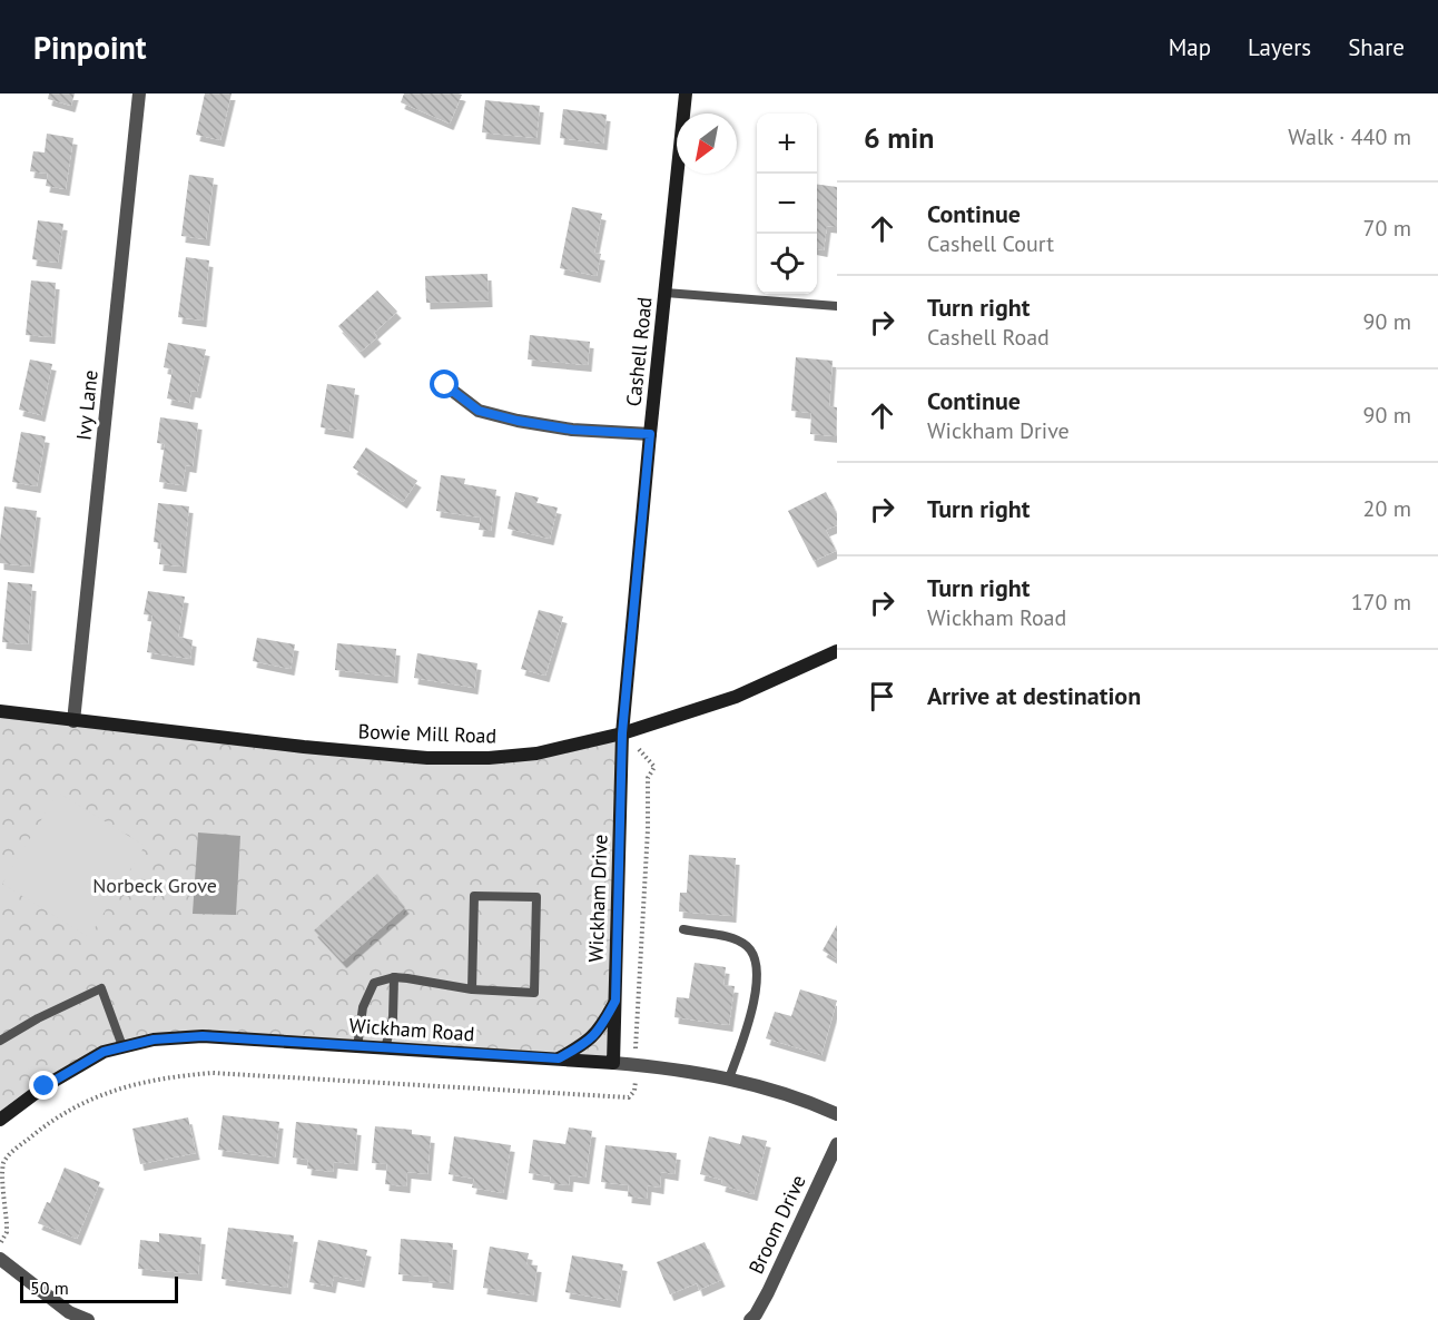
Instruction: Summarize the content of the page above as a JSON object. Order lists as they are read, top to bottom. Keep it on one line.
{"streets":{"street":["Cashell Road","Ivy Lane","Bowie Mill Road","Wickham Drive","Wickham Road","Broom Drive"]},"crossings":[["Cashell Road","Bowie Mill Road"],["Cashell Road","Wickham Drive"],["Ivy Lane","Bowie Mill Road"],["Bowie Mill Road","Wickham Drive"],["Wickham Drive","Wickham Road"]],"parks":["Norbeck Grove"],"scale_bar":"50 m","north":"bottom left","page":{"header":"Pinpoint","nav":["Map","Layers","Share"],"heading":["6 min","Walk · 440 m"],"map_buttons":["+","−"],"list":[["Continue","Cashell Court","70 m"],["Turn right","Cashell Road","90 m"],["Continue","Wickham Drive","90 m"],["Turn right","20 m"],["Turn right","Wickham Road","170 m"],"Arrive at destination"],"scale":"50 m"}}
